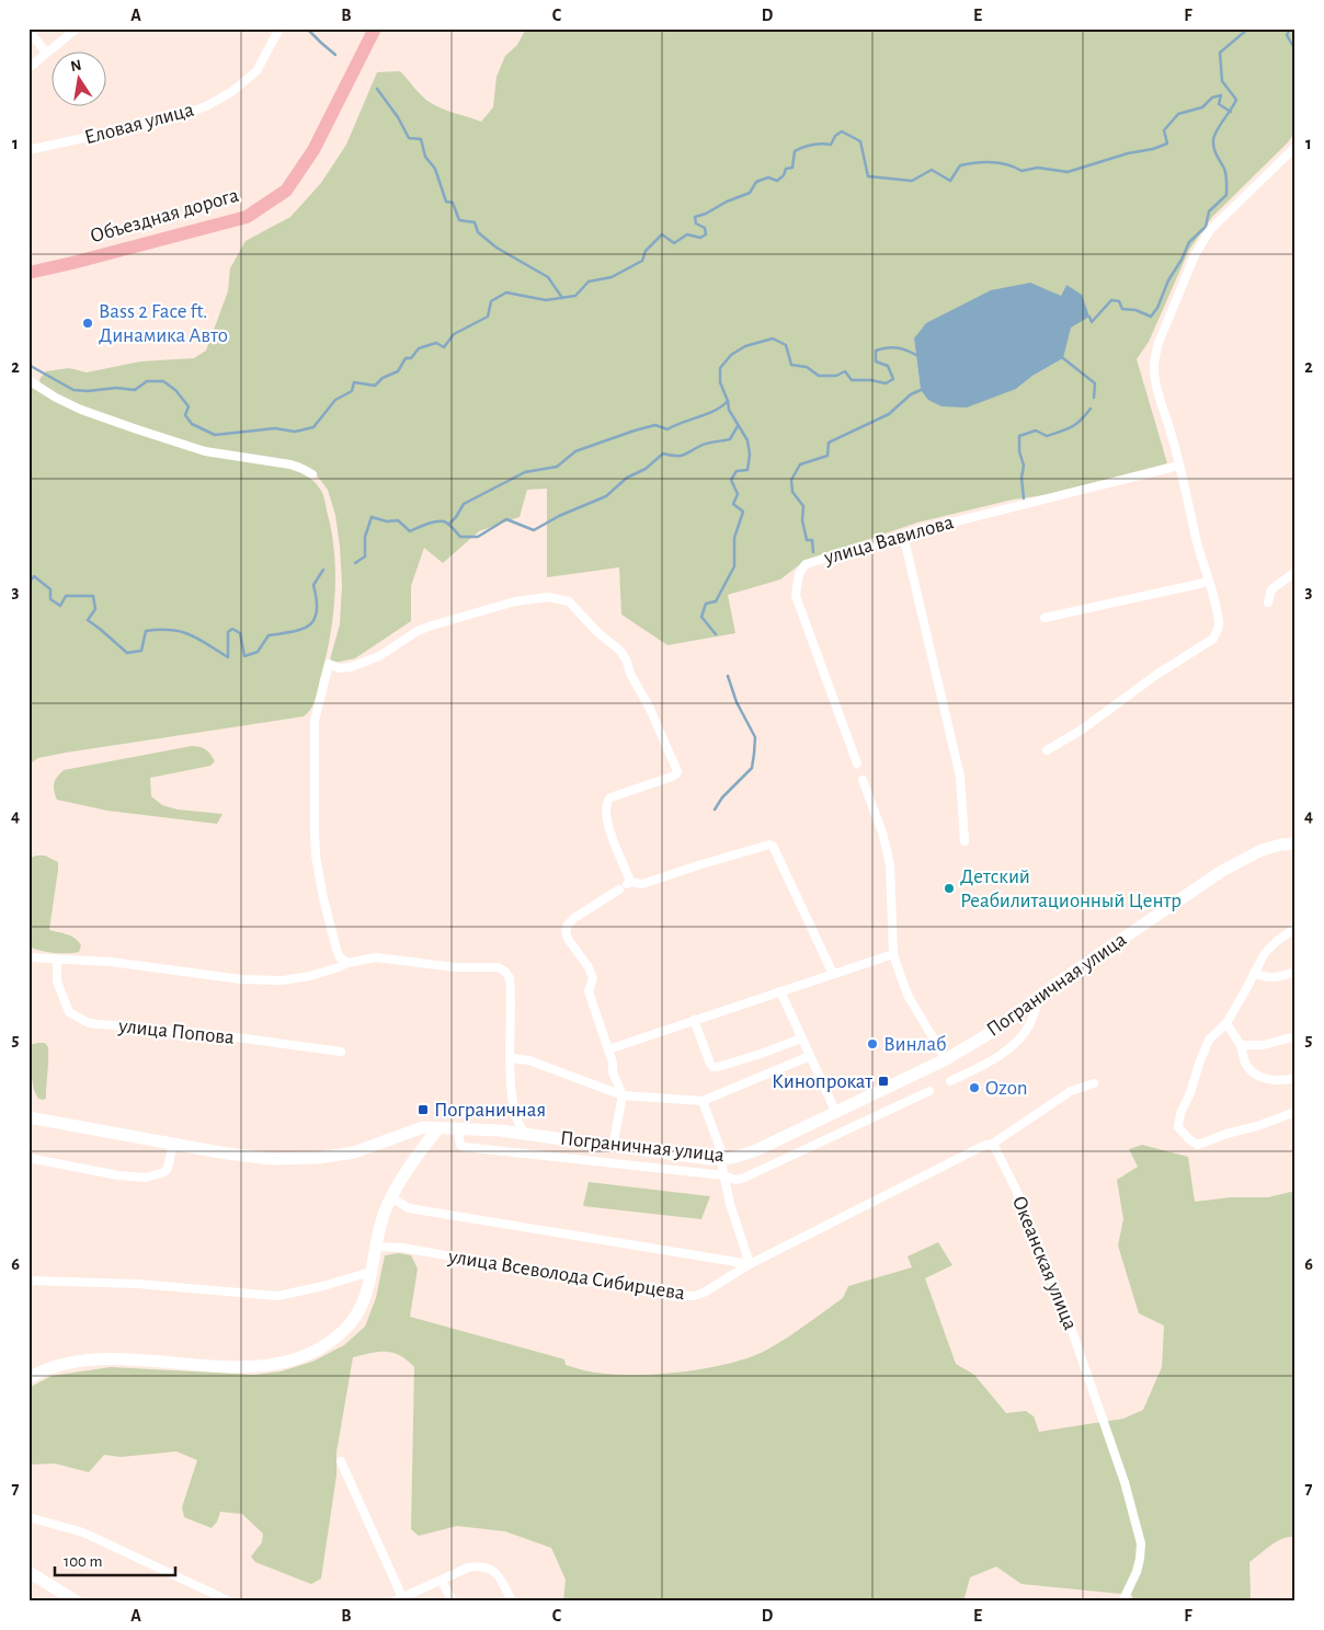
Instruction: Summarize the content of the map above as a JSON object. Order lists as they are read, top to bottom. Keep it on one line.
{"streets":{"main road":["Объездная дорога","Пограничная улица"],"street":["Еловая улица","улица Вавилова","улица Попова","Океанская улица","улица Всеволода Сибирцева"]},"crossings":[["Океанская улица","улица Всеволода Сибирцева"]],"places":{"other":["Bass 2 Face ft. Динамика Авто","Детский Реабилитационный Центр","Винлаб","Ozon"],"transit":["Кинопрокат","Пограничная"]},"scale_bar":"100 m","north":"top","grid":{"columns":["A","B","C","D","E","F"],"rows":["1","2","3","4","5","6","7"]}}
